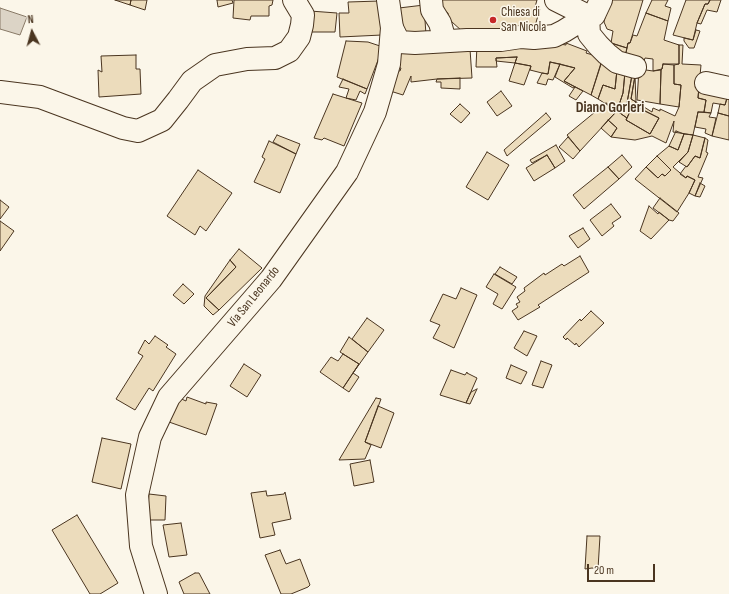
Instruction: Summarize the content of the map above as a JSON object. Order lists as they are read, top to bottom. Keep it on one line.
{"streets":{"street":["Via San Leonardo"]},"districts":["Diano Gorleri"],"places":["Chiesa di San Nicola"],"scale_bar":"20 m","north":"top"}
